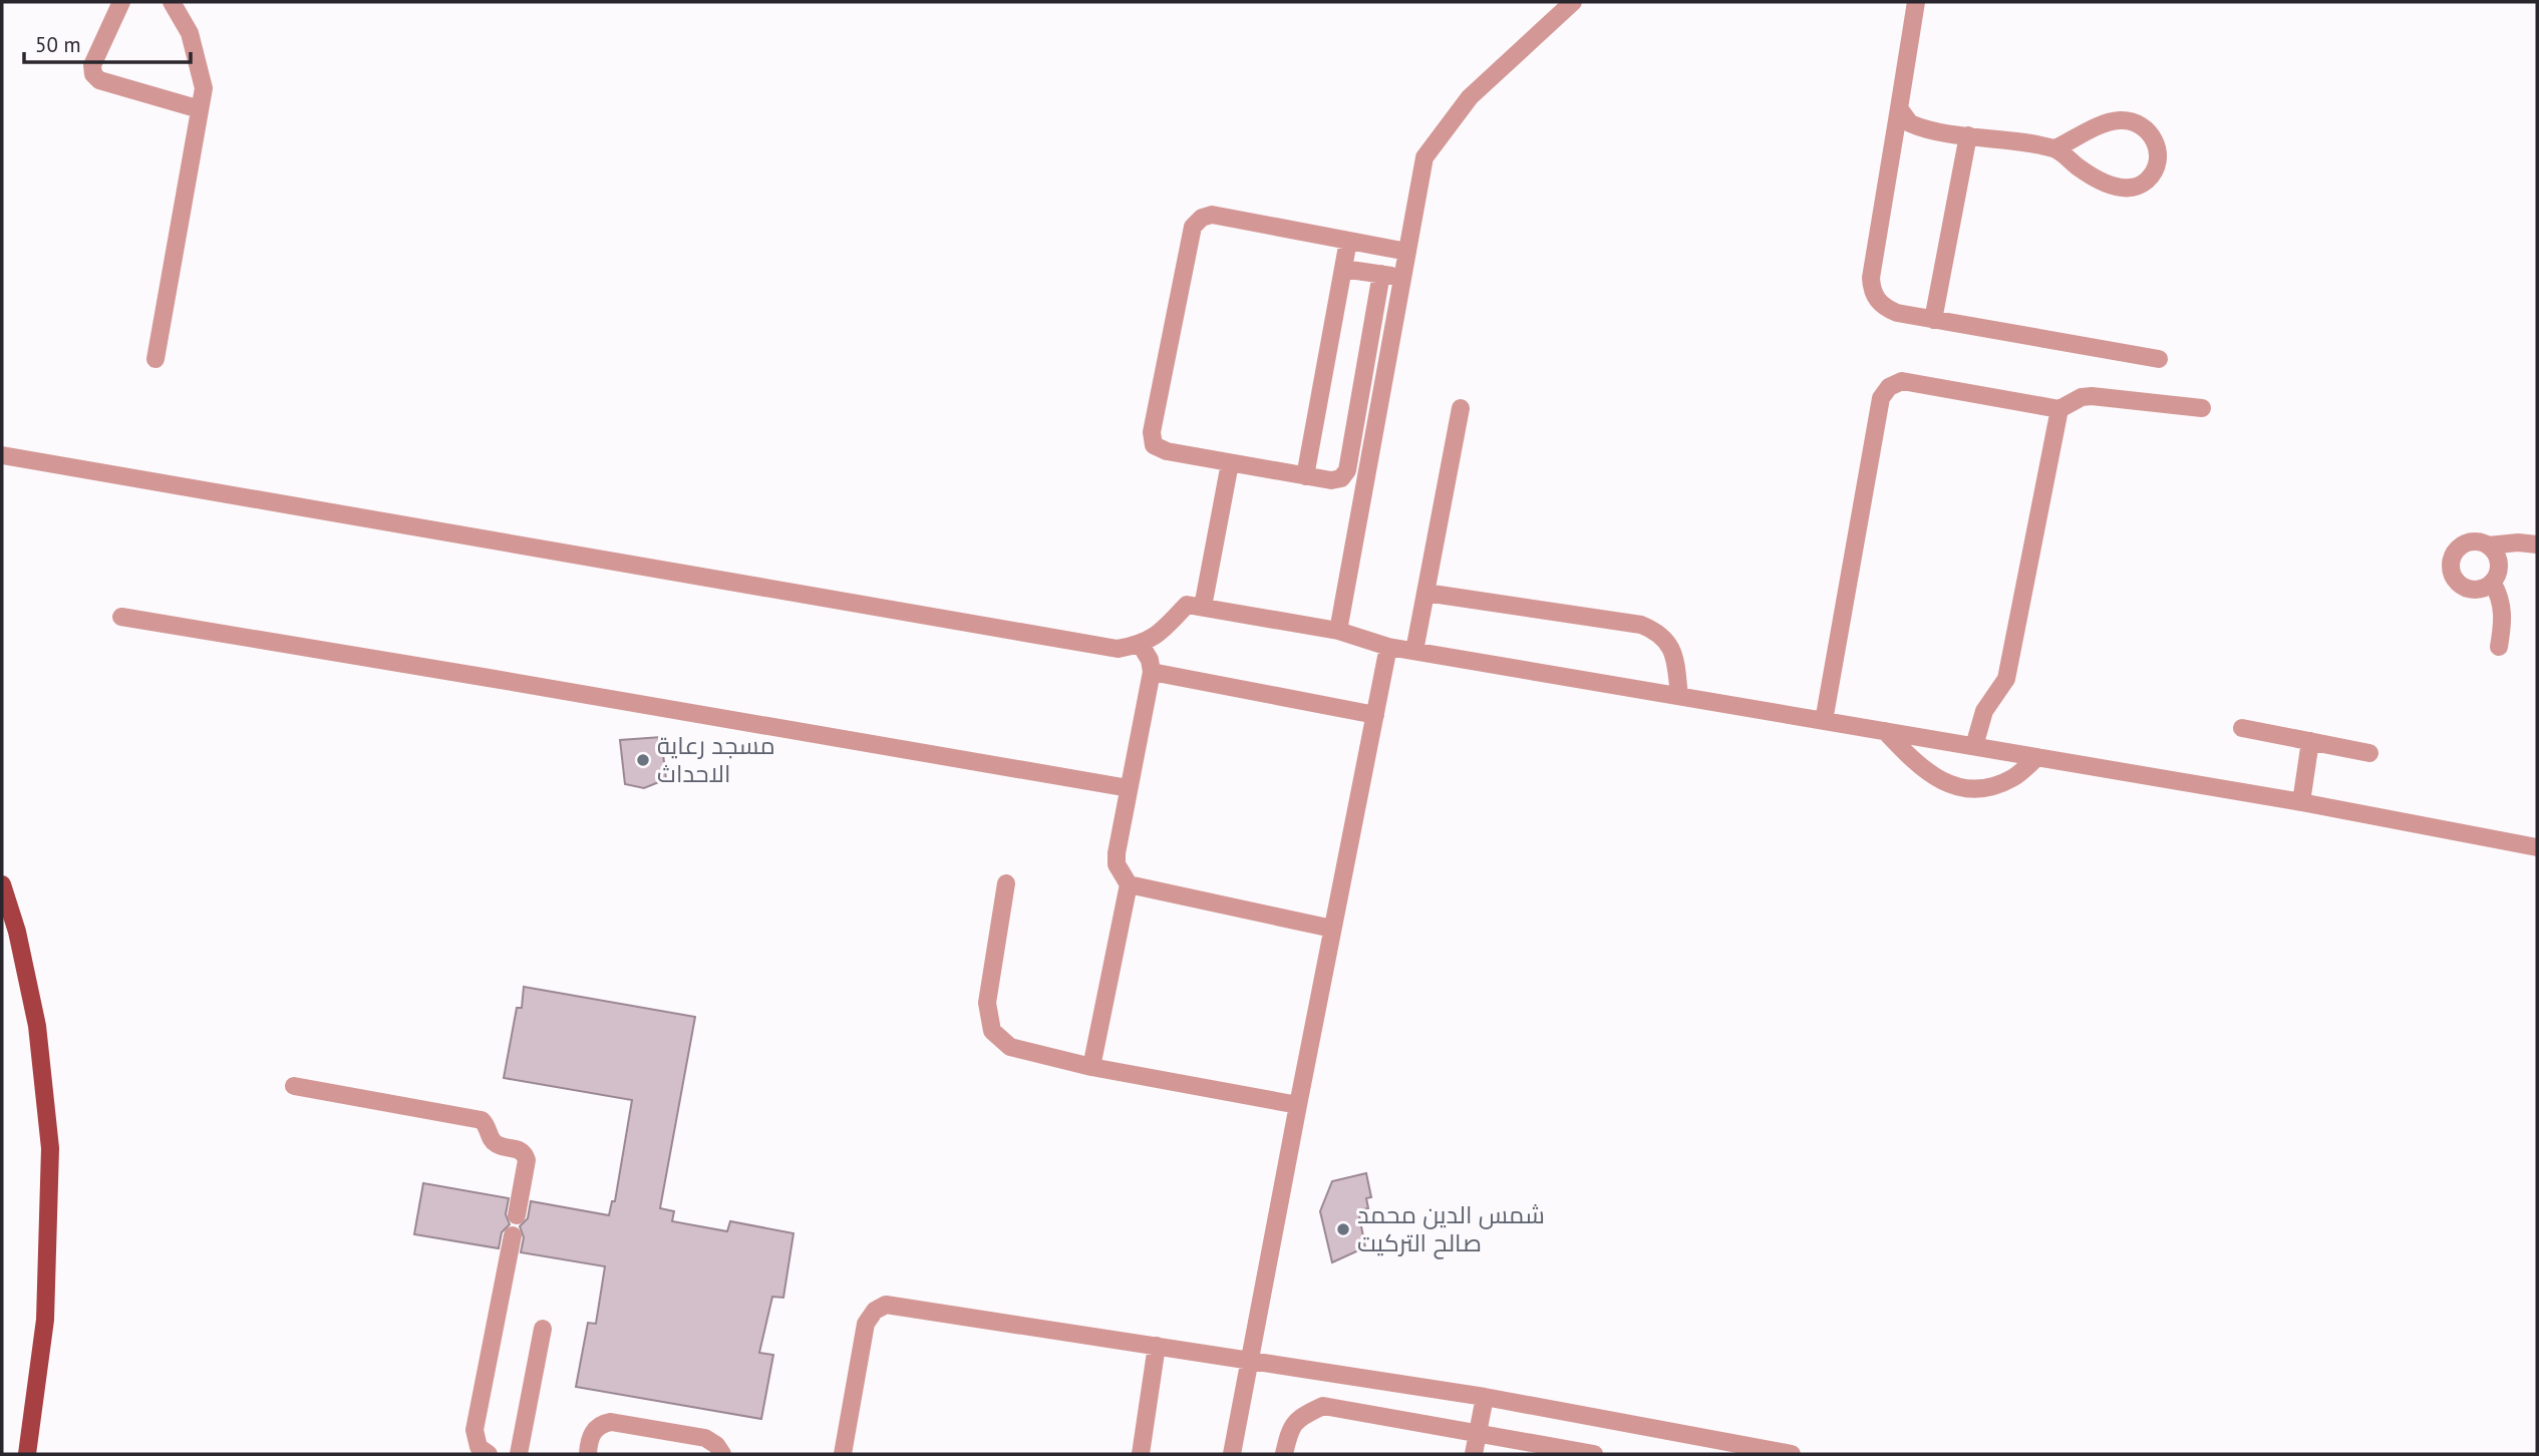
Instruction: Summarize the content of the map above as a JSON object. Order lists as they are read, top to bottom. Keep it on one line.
{"places":["مسجد رعاية الاحداث","شمس الدين محمد صالح التركيت"],"scale_bar":"50 m"}
